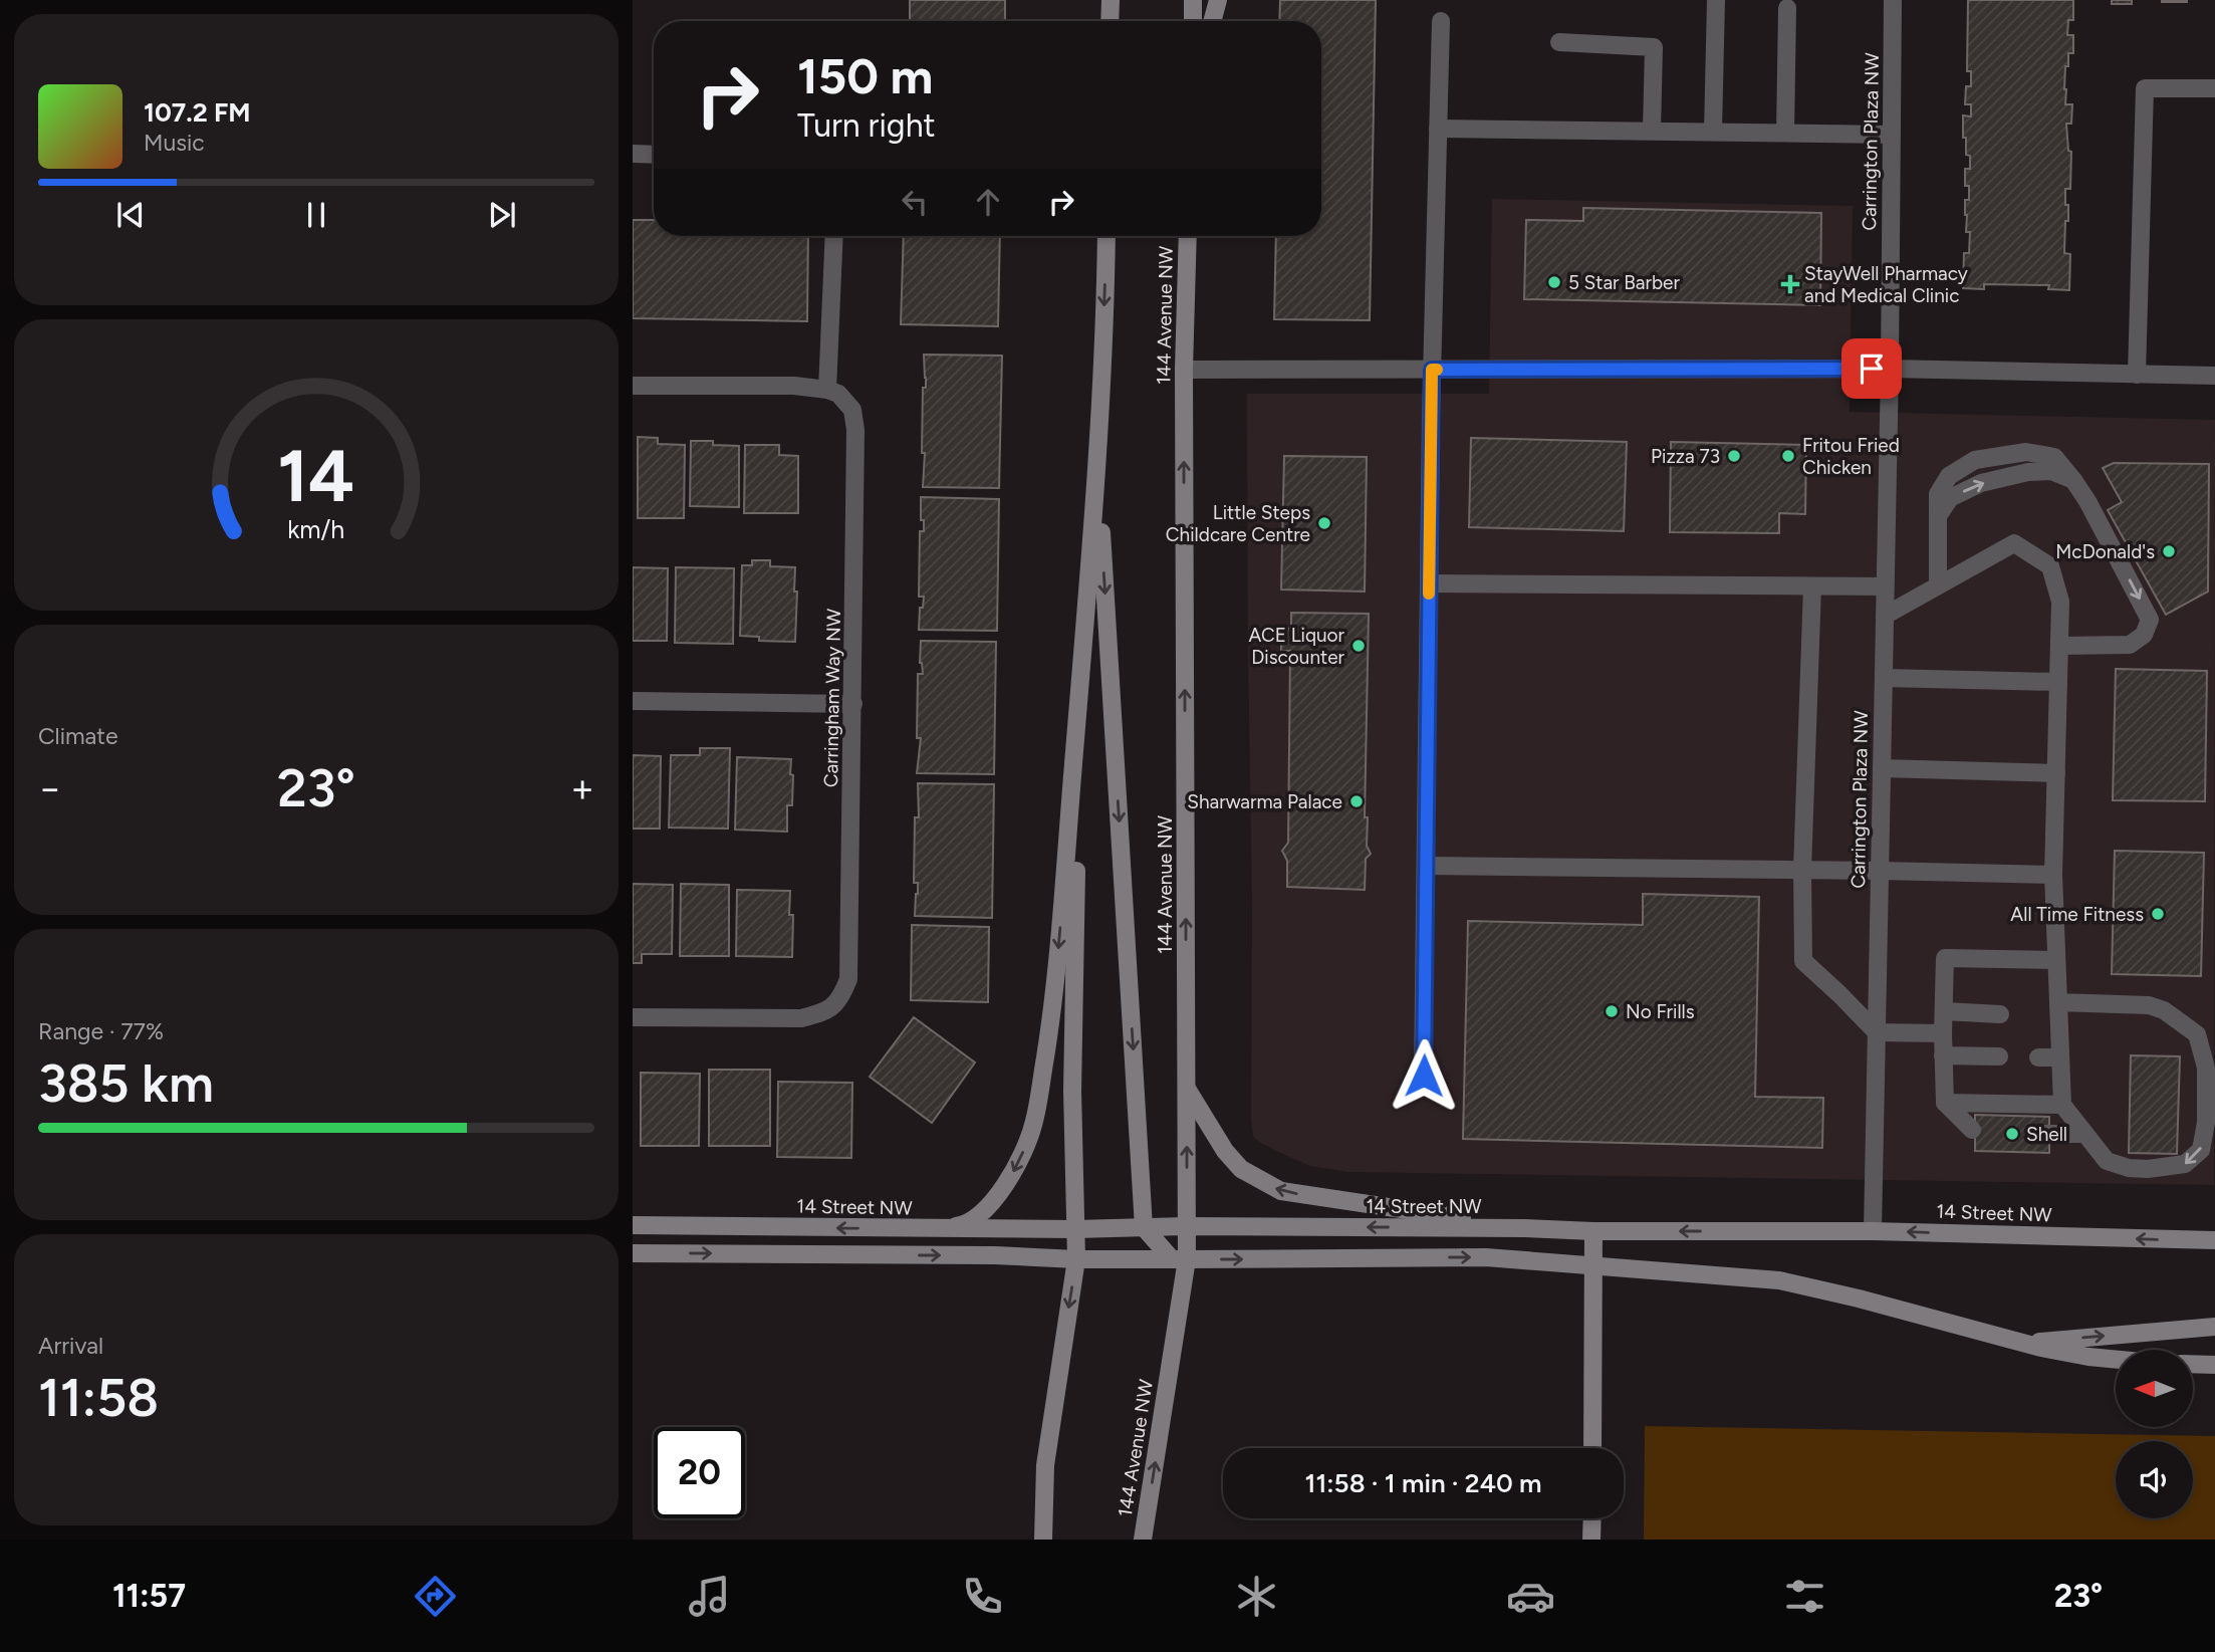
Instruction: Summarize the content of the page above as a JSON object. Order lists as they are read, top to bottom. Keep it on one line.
{"streets":{"main road":["144 Avenue NW","14 Street NW"],"street":["Carrington Plaza NW","Carringham Way NW"]},"crossings":[["Carrington Plaza NW","14 Street NW"],["144 Avenue NW","14 Street NW"]],"places":{"other":["5 Star Barber","Pizza 73","Fritou Fried Chicken","Little Steps Childcare Centre","McDonald's","ACE Liquor Discounter","Sharwarma Palace","All Time Fitness","No Frills","Shell"],"health":["StayWell Pharmacy and Medical Clinic"]},"north":"left","page":{"turn":["150 m","Turn right"],"song":["107.2 FM","Music"],"tile":["Climate",["Range · 77%","385 km"],["Arrival","11:58"]],"heat":["−","23°","+"],"limit":"20","trip":"11:58 · 1 min · 240 m","tabs":["11:57","23°"],"gauge":["14","km/h"]}}
